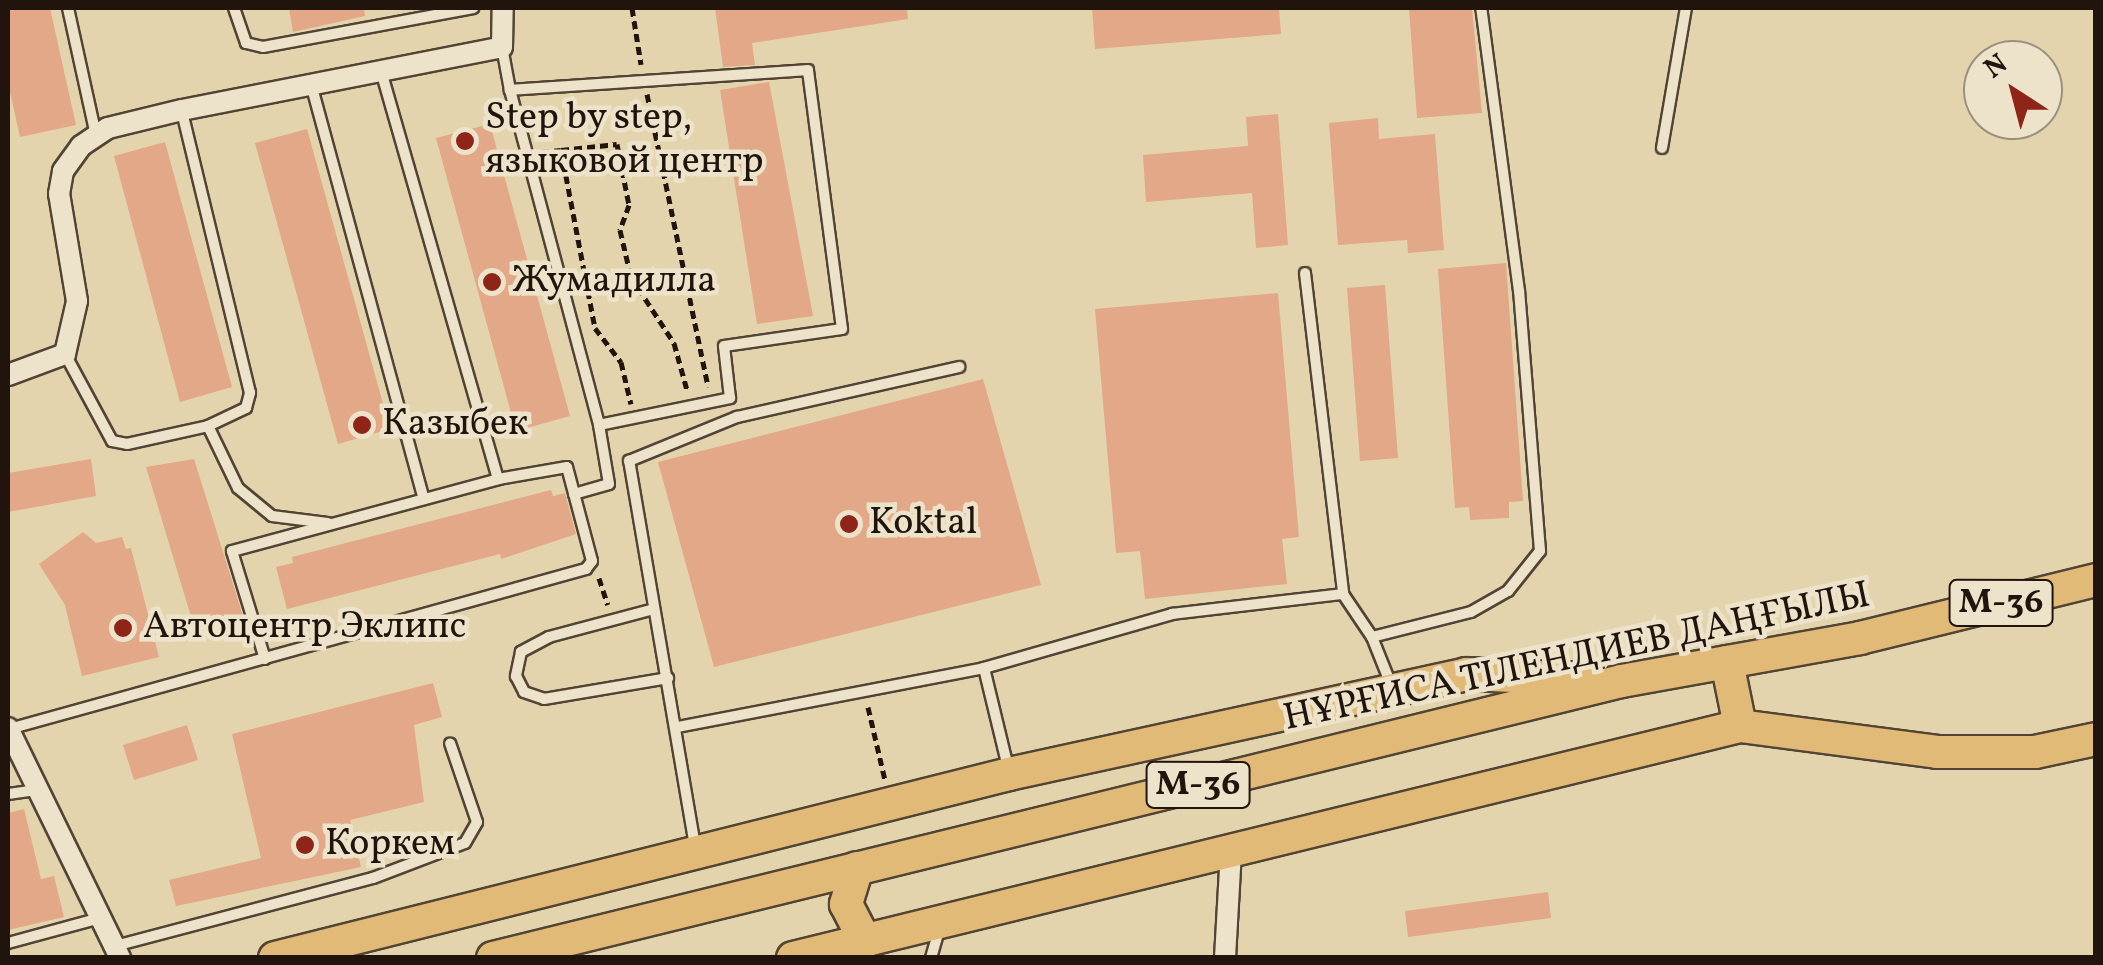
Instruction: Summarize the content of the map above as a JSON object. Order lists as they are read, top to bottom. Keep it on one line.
{"streets":{"main road":["M-36","НҰРҒИСА ТІЛЕНДИЕВ ДАҢҒЫЛЫ"]},"places":["Step by step, языковой центр","Жумадилла","Казыбек","Koktal","Автоцентр Эклипс","Коркем"],"north":"top left"}
